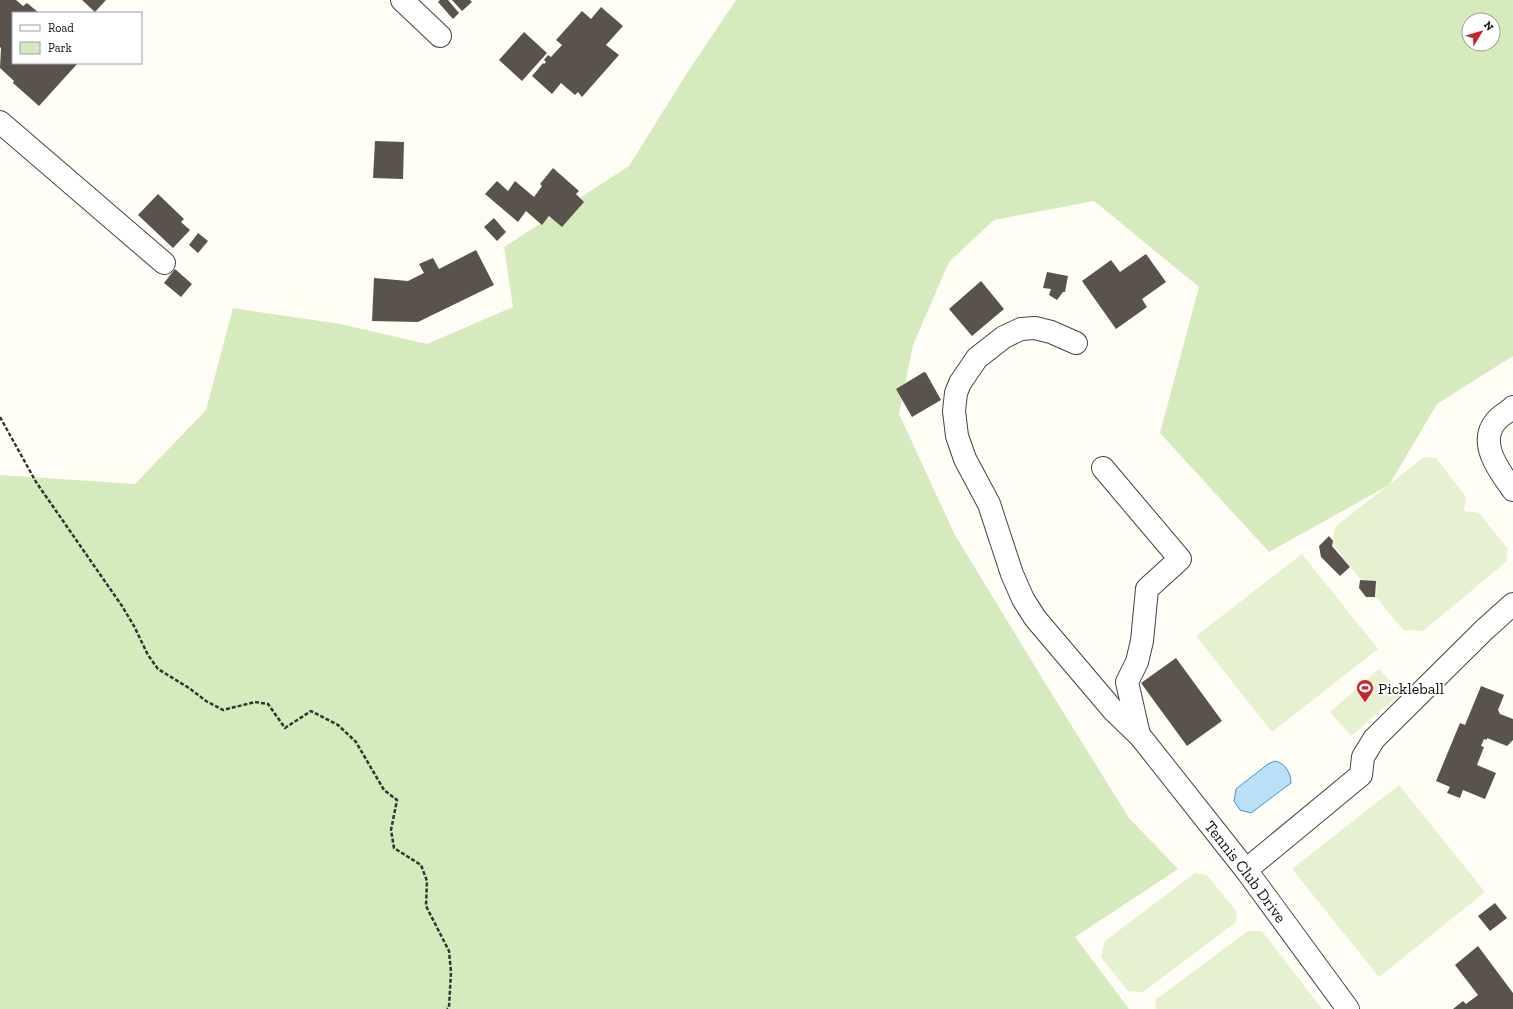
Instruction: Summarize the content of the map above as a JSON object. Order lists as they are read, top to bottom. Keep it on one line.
{"streets":{"street":["Tennis Club Drive"]},"places":{"sports":["Pickleball"]},"legend":["Road","Park"],"north":"top right"}
